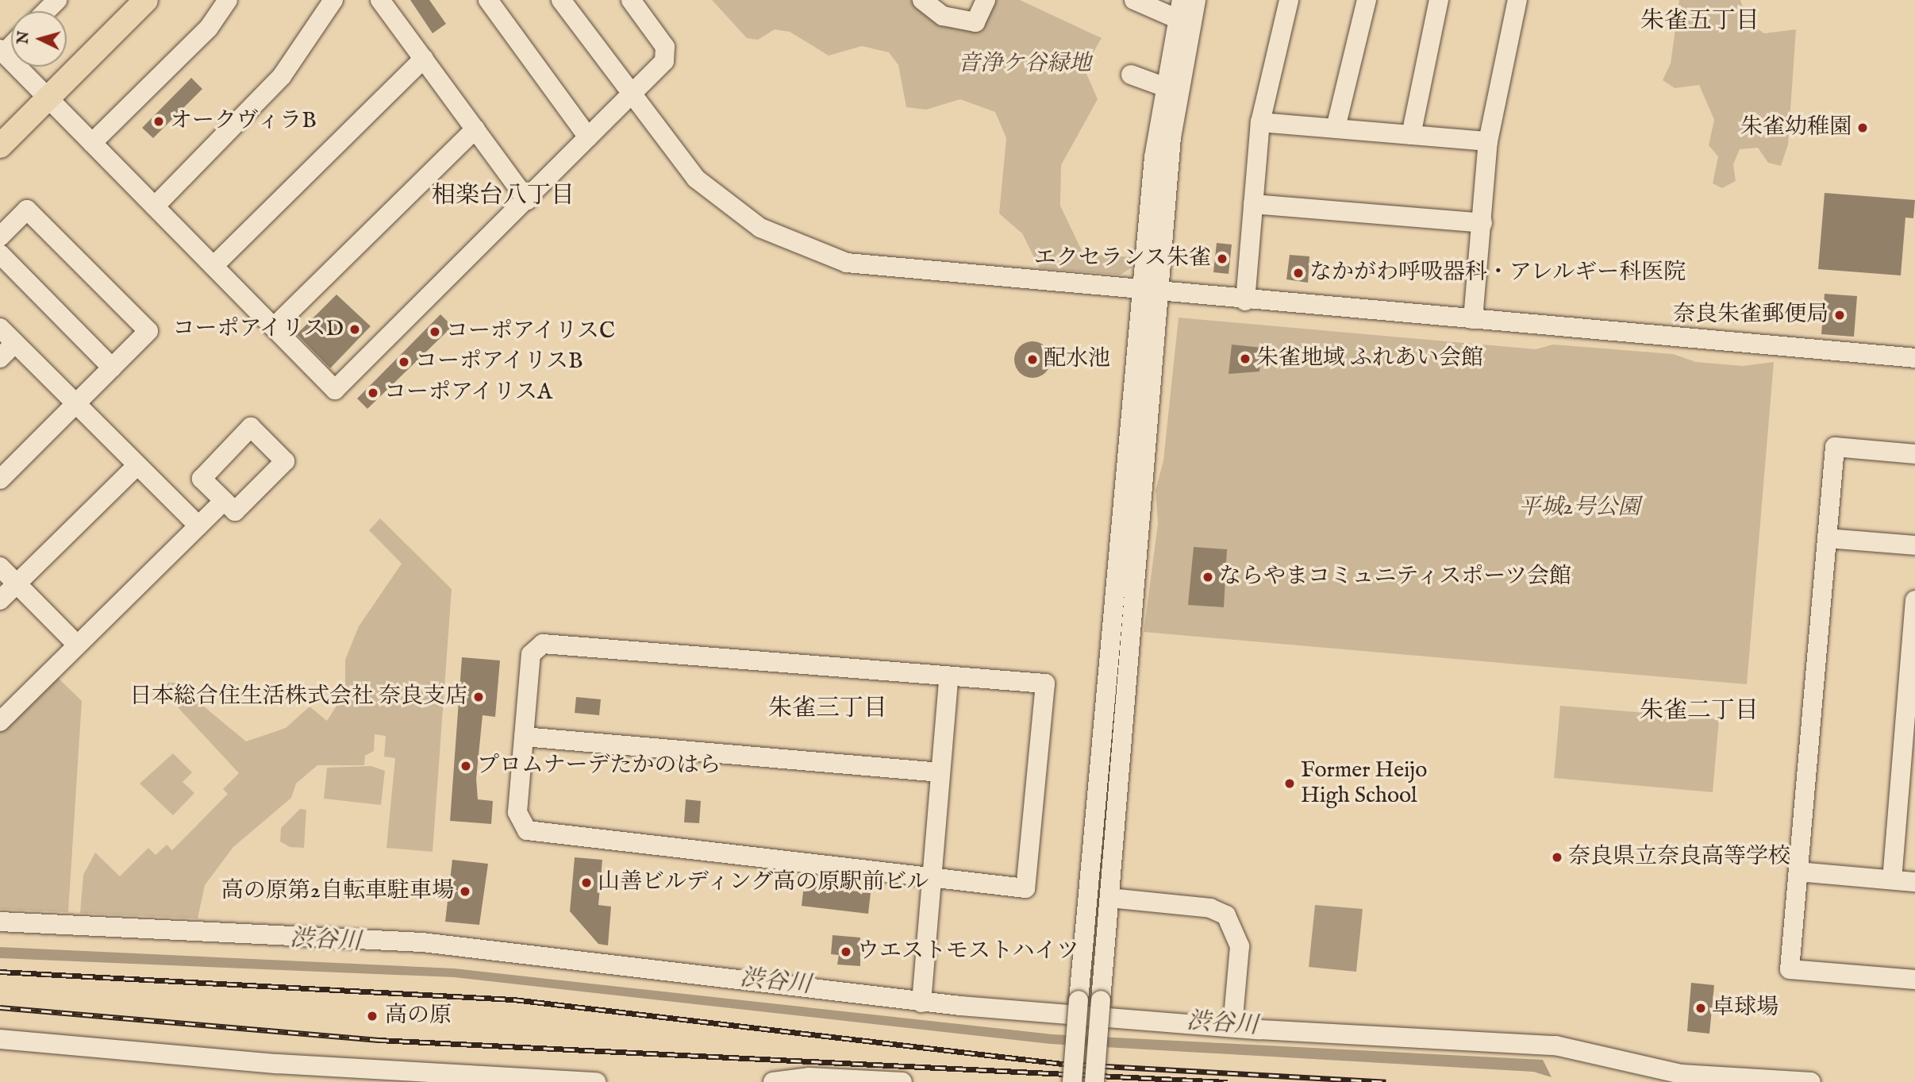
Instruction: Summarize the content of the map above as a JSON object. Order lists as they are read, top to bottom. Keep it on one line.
{"districts":["朱雀五丁目","相楽台八丁目","朱雀三丁目","朱雀二丁目"],"water":["渋谷川"],"parks":["音浄ケ谷緑地","平城2号公園"],"places":["オークヴィラB","朱雀幼稚園","エクセランス朱雀","なかがわ呼吸器科・アレルギー科医院","奈良朱雀郵便局","コーポアイリスD","コーポアイリスC","朱雀地域 ふれあい会館","配水池","コーポアイリスB","コーポアイリスA","ならやまコミュニティスポーツ会館","日本総合住生活株式会社 奈良支店","プロムナーデたかのはら","Former Heijo High School","奈良県立奈良高等学校","山善ビルディング高の原駅前ビル","高の原第2自転車駐車場","ウエストモストハイツ","卓球場","高の原"],"north":"left"}
